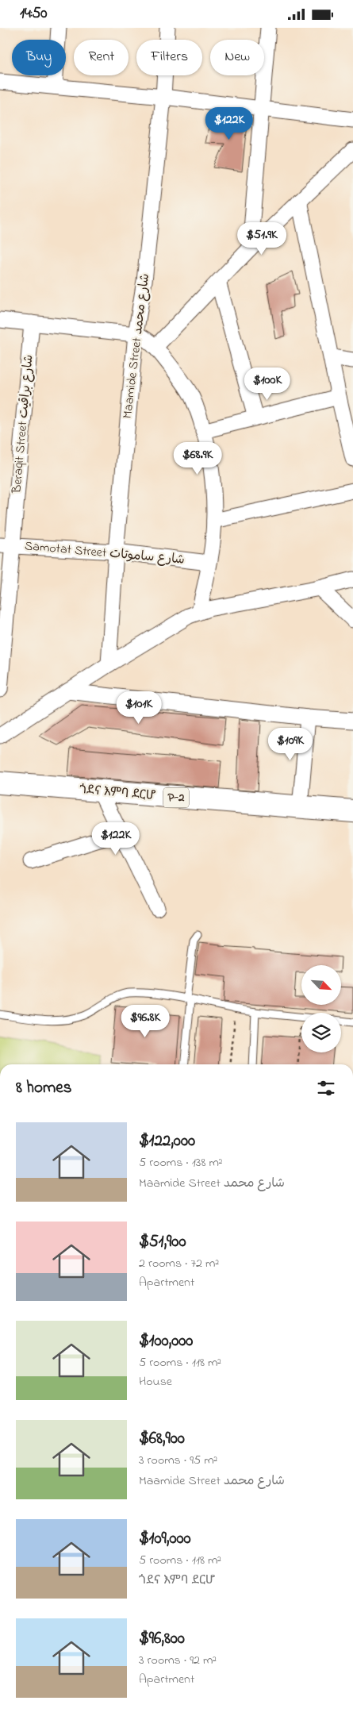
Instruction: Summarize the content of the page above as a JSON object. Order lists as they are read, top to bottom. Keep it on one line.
{"streets":{"highway":["ጎደና እምባ ደርሆ","P-2"],"street":["Maamide Street شارع محمد","Beraqit Street شارع براقيت","Samotat Street شارع ساموتات"]},"crossings":[["Maamide Street شارع محمد","Samotat Street شارع ساموتات"],["Beraqit Street شارع براقيت","Samotat Street شارع ساموتات"]],"north":"bottom right","page":{"status":"14:50","chip":["Buy","Rent","Filters","New"],"price":["$122K","$51.9K","$100K","$68.9K","$101K","$109K","$122K","$96.8K"],"heading":"8 homes","list":[{"name":"$122,000","note":"5 rooms · 138 m² · Maamide Street شارع محمد"},{"name":"$51,900","note":"2 rooms · 72 m² · Apartment"},{"name":"$100,000","note":"5 rooms · 118 m² · House"},{"name":"$68,900","note":"3 rooms · 95 m² · Maamide Street شارع محمد"},{"name":"$109,000","note":"5 rooms · 118 m² · ጎደና እምባ ደርሆ"},{"name":"$96,800","note":"3 rooms · 92 m² · Apartment"}]}}
